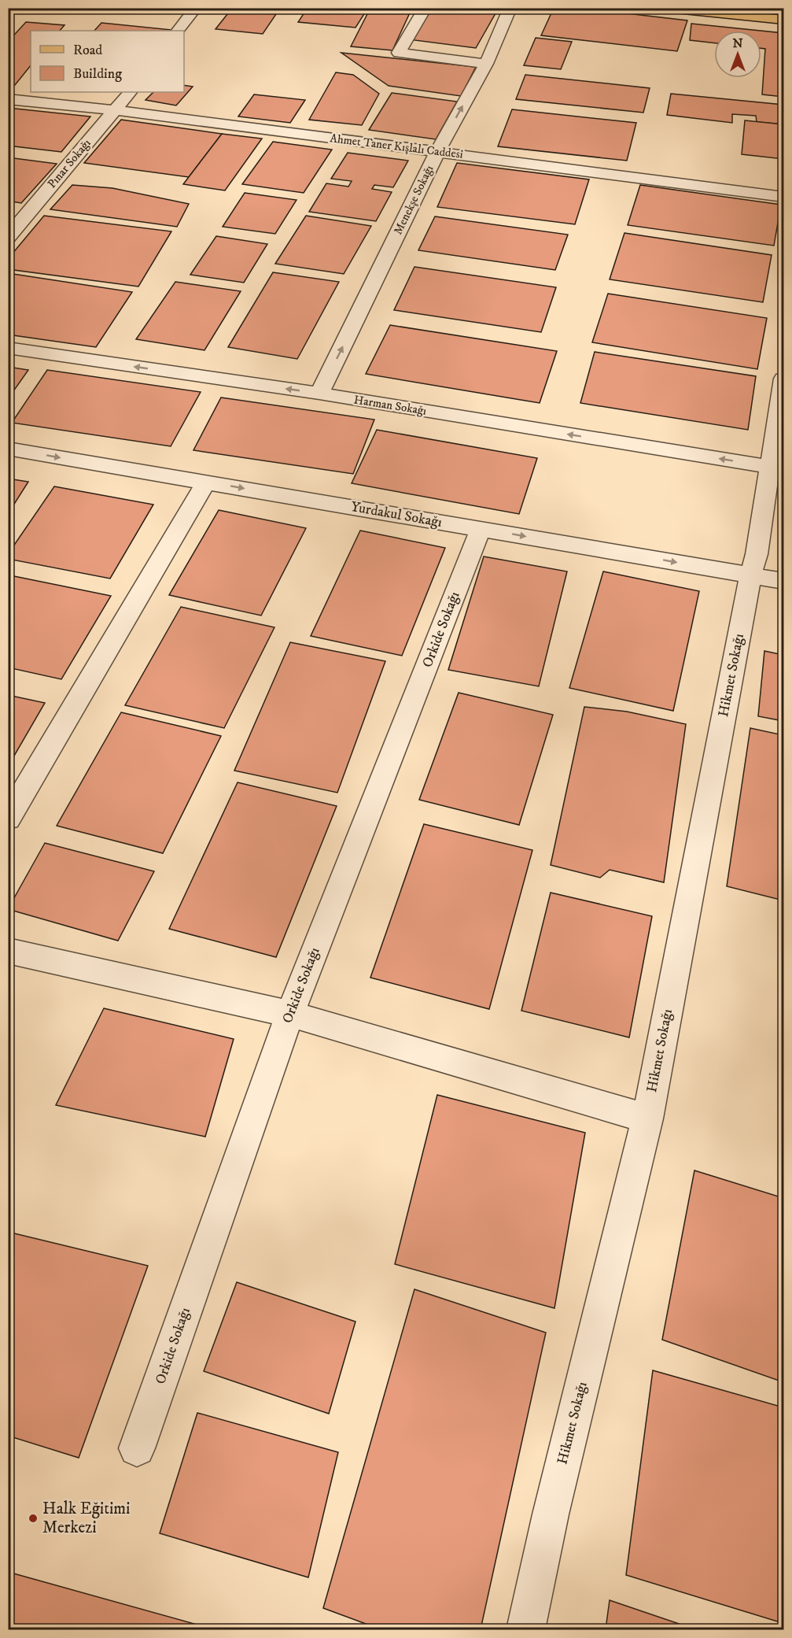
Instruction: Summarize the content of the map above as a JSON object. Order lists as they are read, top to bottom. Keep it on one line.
{"streets":{"street":["Ahmet Taner Kışlalı Caddesi","Pınar Sokağı","Menekşe Sokağı","Harman Sokağı","Yurdakul Sokağı","Orkide Sokağı","Hikmet Sokağı"]},"crossings":[["Ahmet Taner Kışlalı Caddesi","Pınar Sokağı"],["Ahmet Taner Kışlalı Caddesi","Menekşe Sokağı"],["Menekşe Sokağı","Harman Sokağı"],["Harman Sokağı","Hikmet Sokağı"],["Yurdakul Sokağı","Orkide Sokağı"],["Yurdakul Sokağı","Hikmet Sokağı"]],"one_way":["Menekşe Sokağı","Harman Sokağı","Yurdakul Sokağı"],"places":["Halk Eğitimi Merkezi"],"legend":["Road","Building"],"north":"top"}
